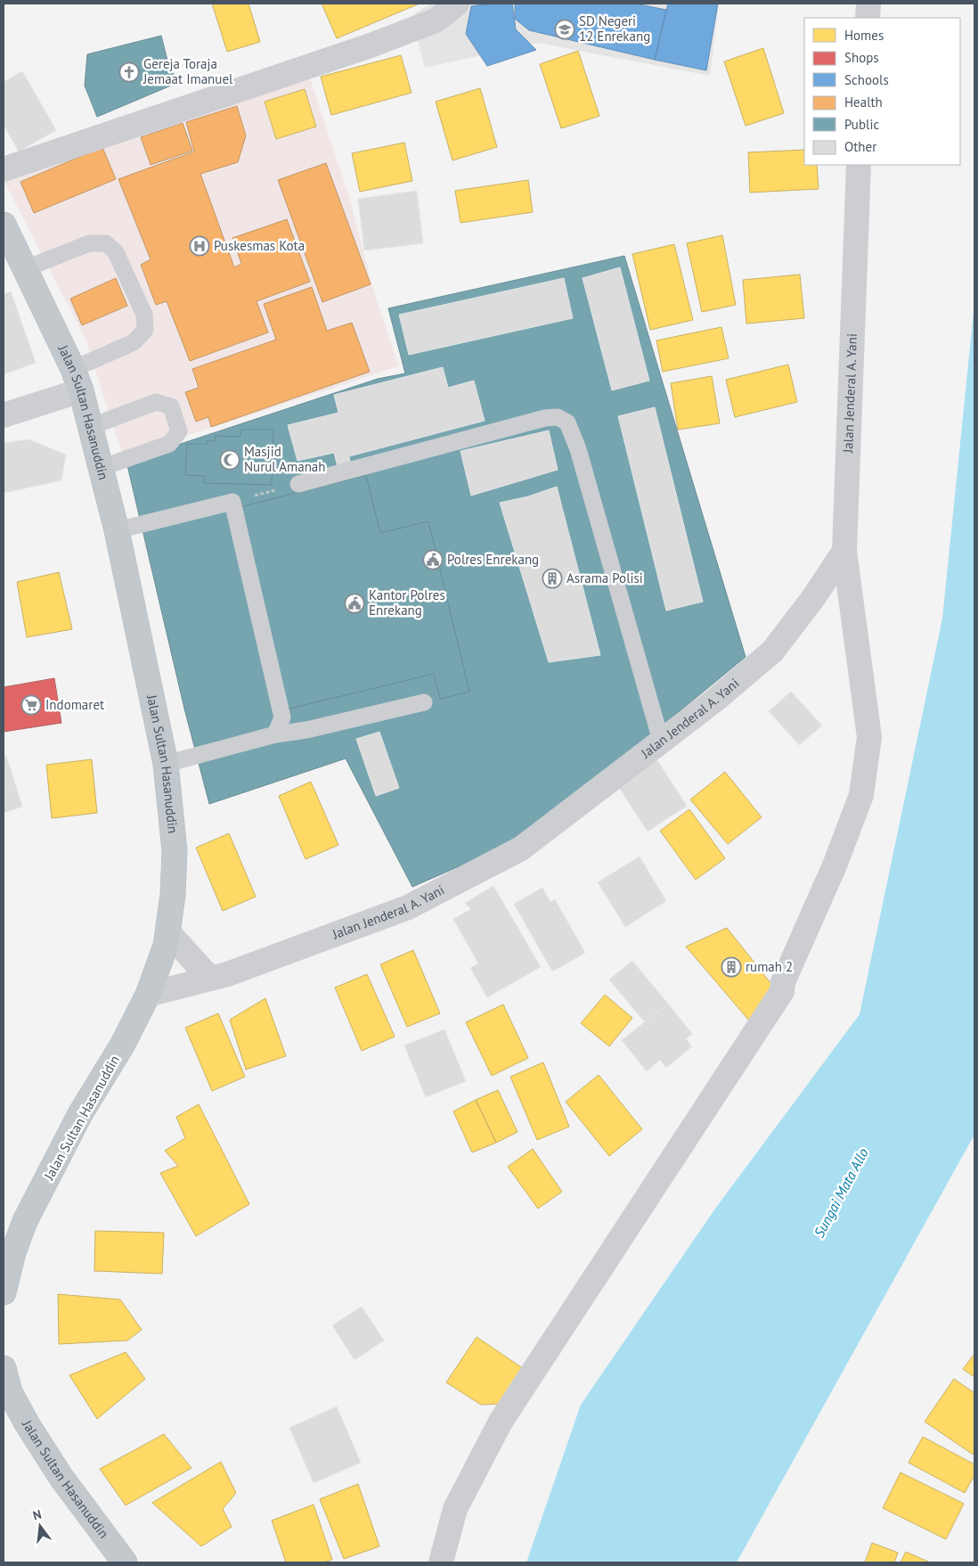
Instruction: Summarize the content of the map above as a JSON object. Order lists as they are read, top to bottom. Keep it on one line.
{"streets":{"highway":["Jalan Sultan Hasanuddin"],"street":["Jalan Jenderal A. Yani"]},"crossings":[["Jalan Jenderal A. Yani","Jalan Sultan Hasanuddin"]],"water":["Sungai Mata Allo"],"places":{"school or university":["SD Negeri 12 Enrekang"],"church":["Gereja Toraja Jemaat Imanuel"],"hospital":["Puskesmas Kota"],"mosque":["Masjid Nurul Amanah"],"public building":["Polres Enrekang","Kantor Polres Enrekang"],"building":["Asrama Polisi","rumah 2"],"supermarket":["Indomaret"]},"legend":["Homes","Shops","Schools","Health","Public","Other"],"north":"top"}
